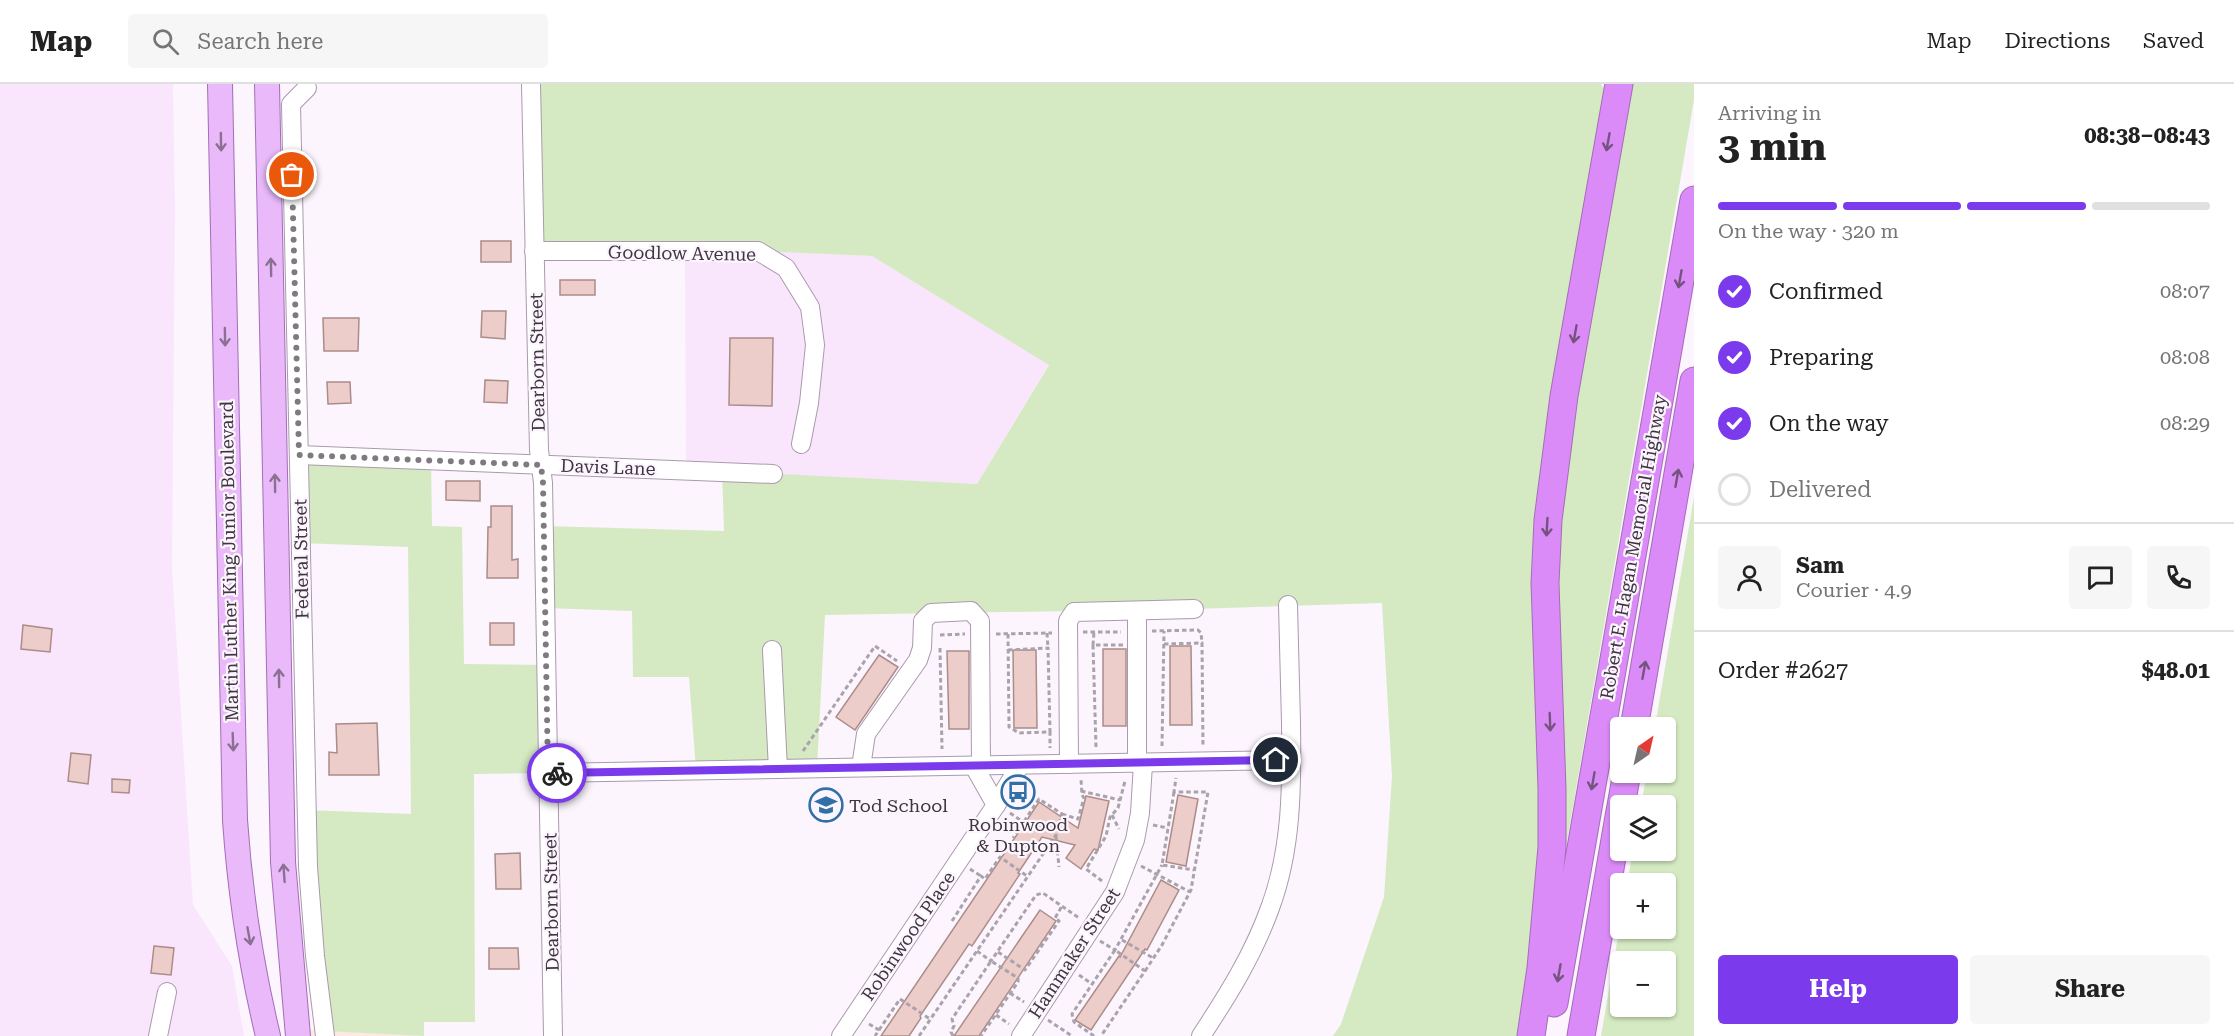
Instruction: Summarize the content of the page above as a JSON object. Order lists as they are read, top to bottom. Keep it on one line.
{"streets":{"highway":["Robert E. Hagan Memorial Highway"],"main road":["Martin Luther King Junior Boulevard"],"street":["Goodlow Avenue","Dearborn Street","Davis Lane","Federal Street","Robinwood Place","Hammaker Street"]},"crossings":[["Goodlow Avenue","Dearborn Street"],["Dearborn Street","Davis Lane"],["Davis Lane","Federal Street"]],"places":{"bus stop":["Robinwood & Dupton"],"school or university":["Tod School"]},"north":"top right","page":{"header":"Map","search":"Search here","nav":["Map","Directions","Saved"],"heading":["3 min","Arriving in","08:38–08:43"],"panel":["Sam","Courier · 4.9","Order #2627","$48.01"],"bar":"On the way · 320 m","list":[["Confirmed","08:07"],["Preparing","08:08"],["On the way","08:29"],"Delivered"],"map_buttons":["+","−"],"buttons":["Help","Share"]}}
